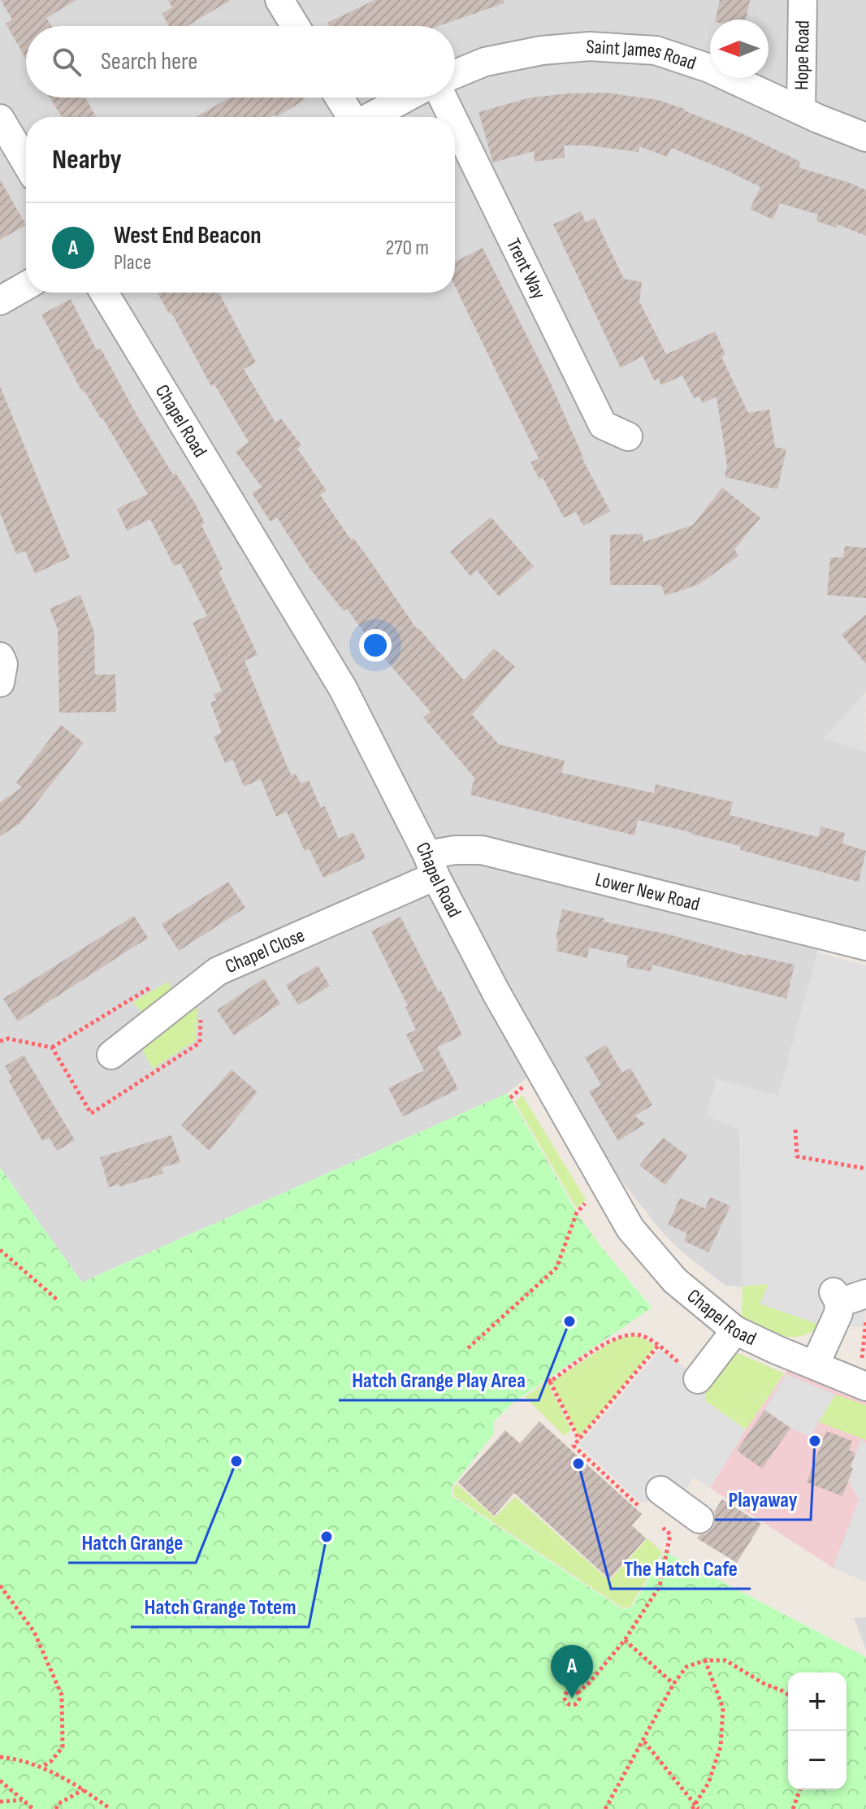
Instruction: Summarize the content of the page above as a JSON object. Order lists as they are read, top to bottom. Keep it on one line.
{"streets":{"street":["Hope Road","Saint James Road","Trent Way","Chapel Road","Lower New Road","Chapel Close"]},"crossings":[["Hope Road","Saint James Road"],["Chapel Road","Lower New Road"],["Chapel Road","Chapel Close"],["Lower New Road","Chapel Close"]],"places":["Hatch Grange Play Area","Playaway","Hatch Grange","The Hatch Cafe","Hatch Grange Totem"],"north":"left","page":{"search":"Search here","heading":"Nearby","list":[{"mark":"A","name":"West End Beacon","note":"Place","value":"270 m"}],"pins":"A","map_buttons":["+","−"]}}
